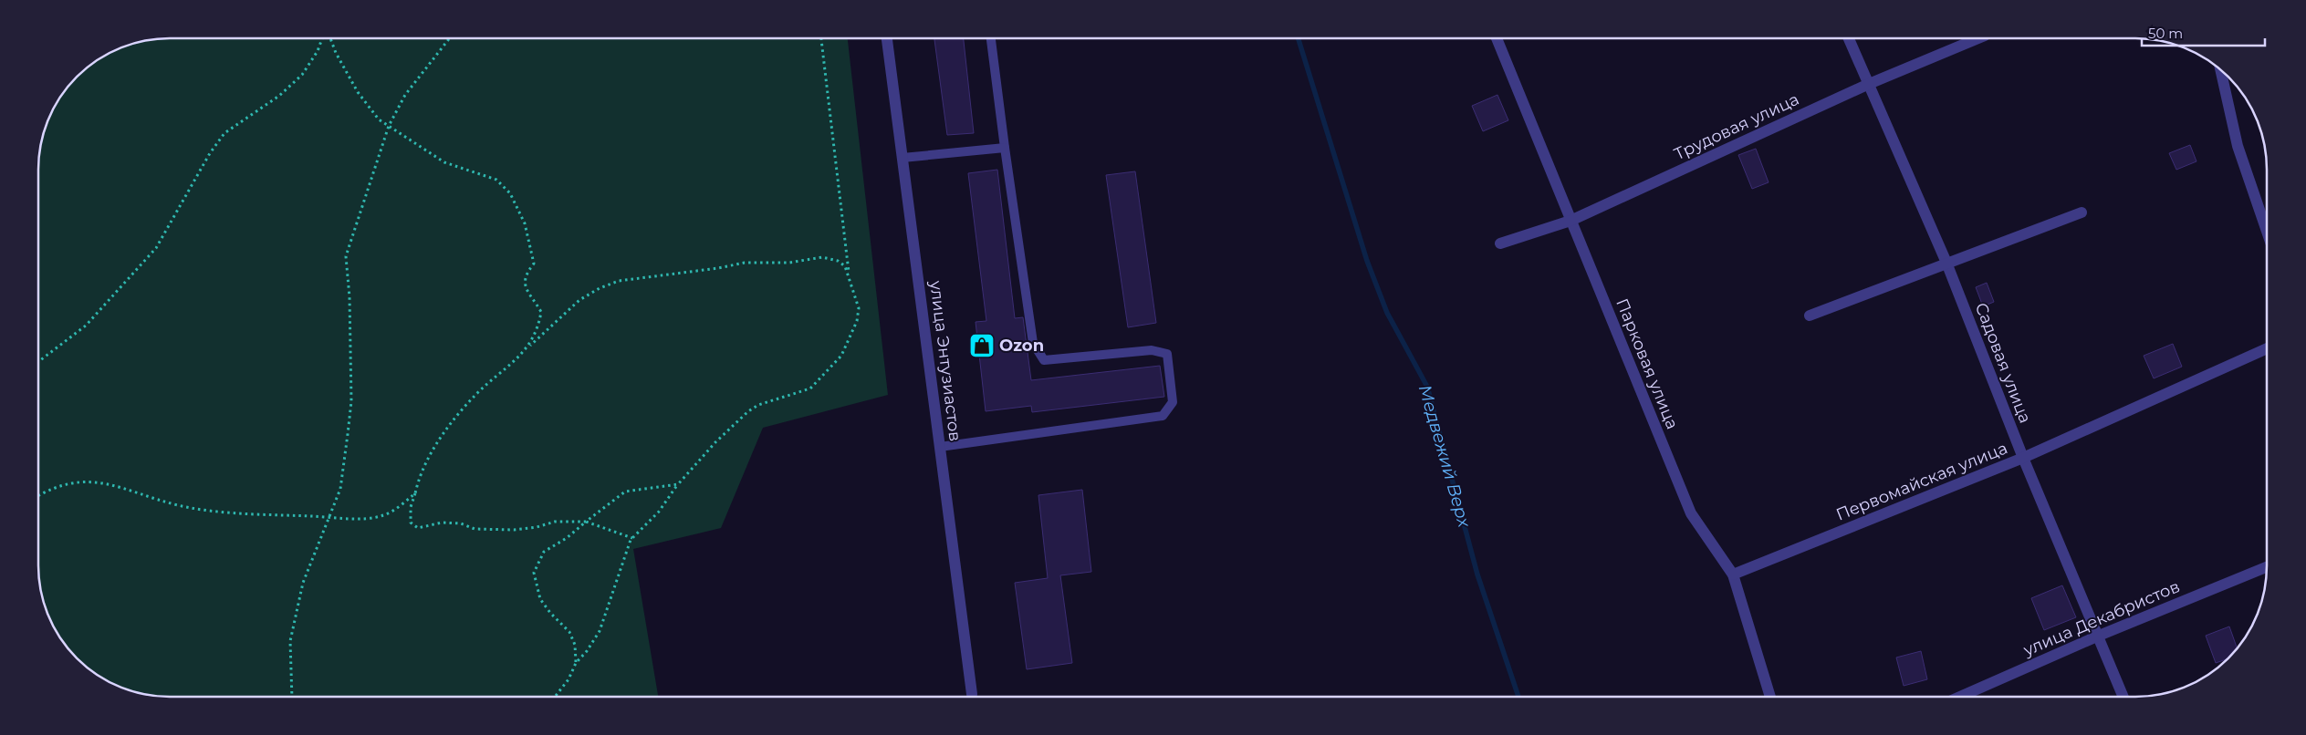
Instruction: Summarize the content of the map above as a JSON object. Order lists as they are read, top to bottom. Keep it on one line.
{"streets":{"street":["Трудовая улица","улица Энтузиастов","Садовая улица","Парковая улица","Первомайская улица","улица Декабристов"]},"crossings":[["Трудовая улица","Садовая улица"],["Трудовая улица","Парковая улица"],["Садовая улица","Первомайская улица"],["Садовая улица","улица Декабристов"],["Парковая улица","Первомайская улица"]],"water":["Медвежий Верх"],"places":{"shop":["Ozon"]},"scale_bar":"50 m"}
